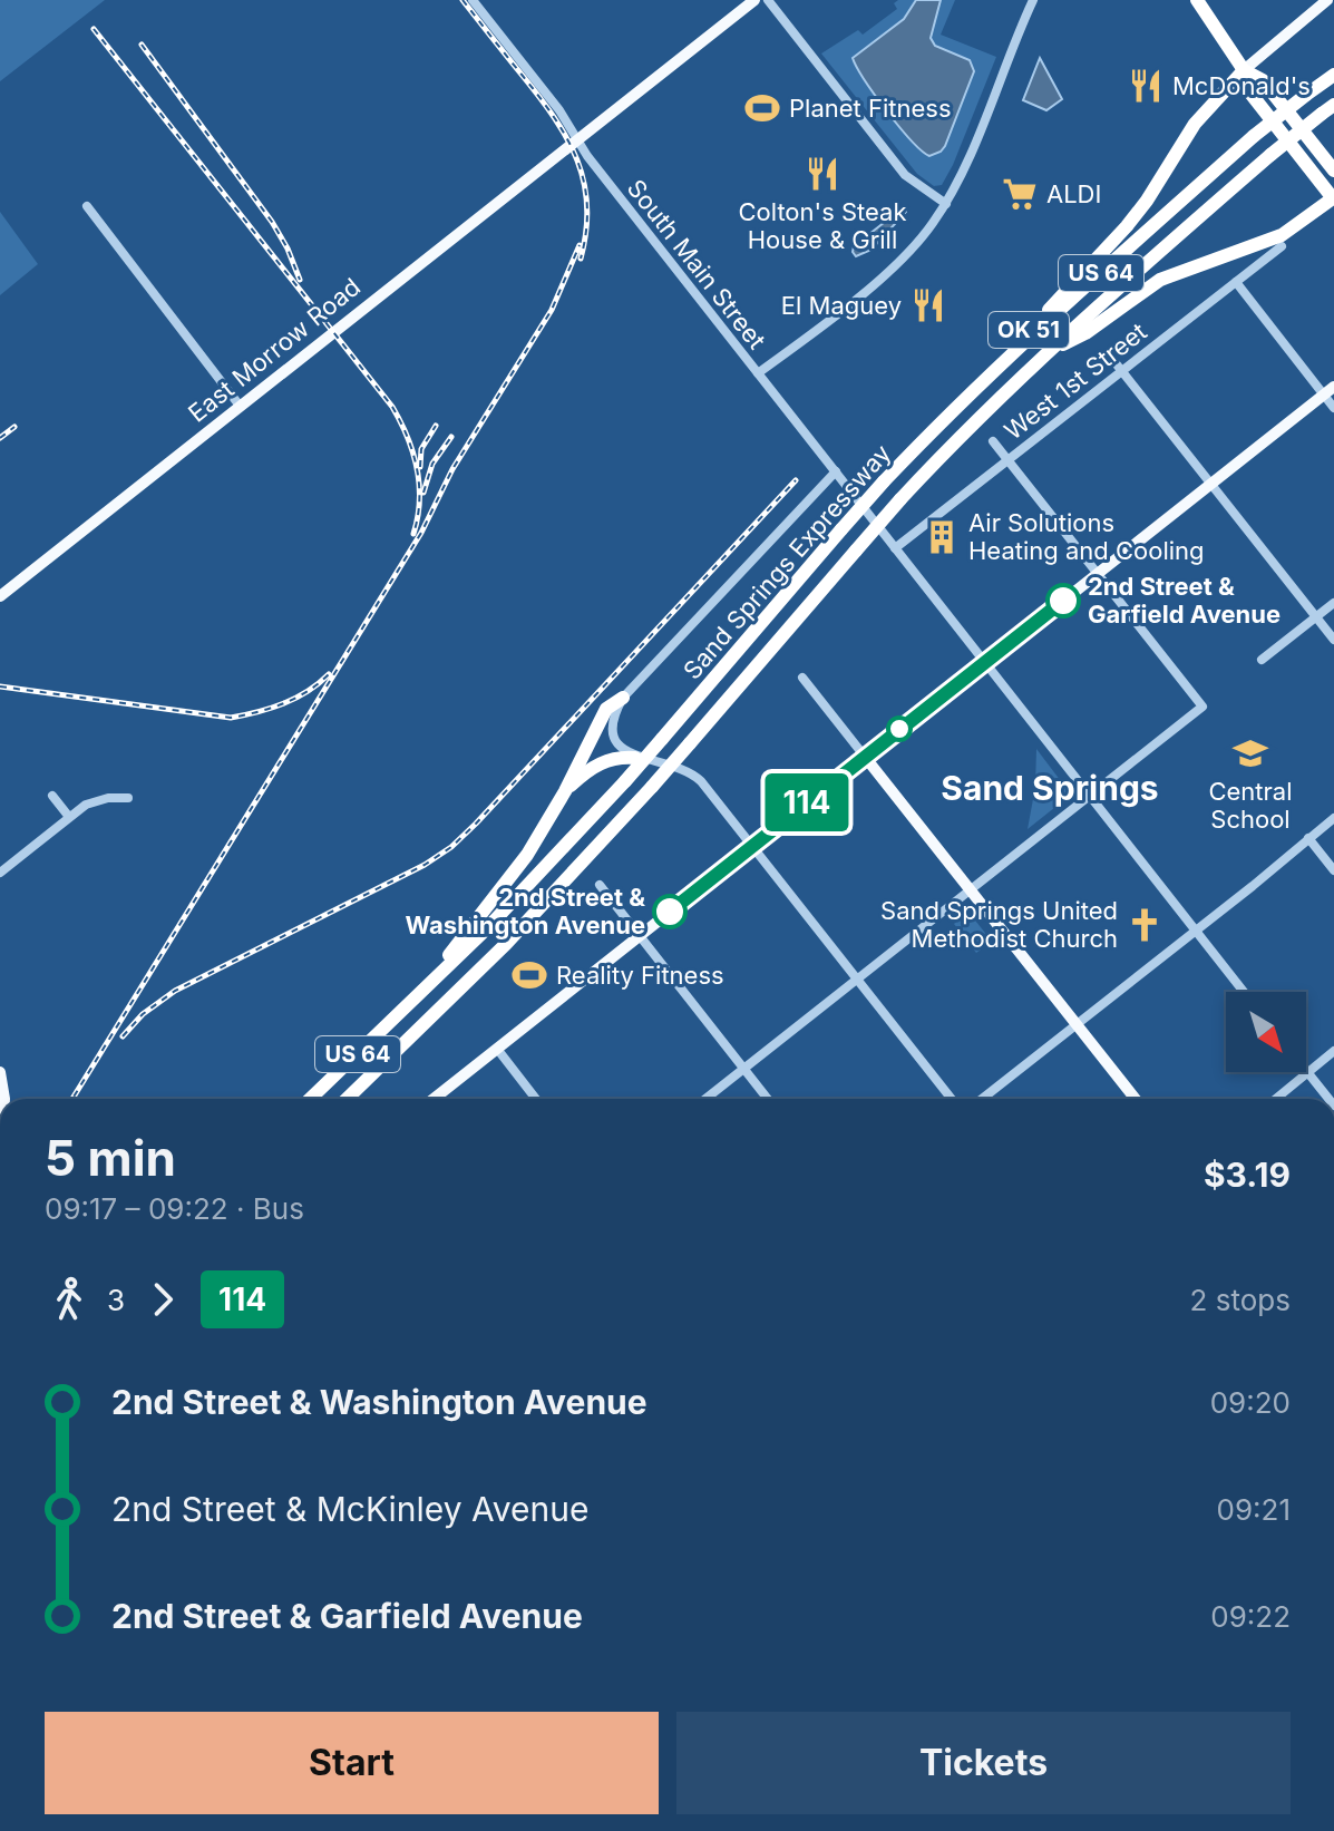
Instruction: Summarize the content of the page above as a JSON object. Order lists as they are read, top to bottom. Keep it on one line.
{"streets":{"highway":["US 64","OK 51","Sand Springs Expressway"],"main road":["East Morrow Road"],"street":["South Main Street","West 1st Street"]},"crossings":[["South Main Street","East Morrow Road"],["South Main Street","West 1st Street"],["OK 51","Sand Springs Expressway"]],"districts":["Sand Springs"],"places":{"restaurant":["McDonald's","Colton's Steak House & Grill","El Maguey"],"sports":["Planet Fitness","Reality Fitness"],"supermarket":["ALDI"],"building":["Air Solutions Heating and Cooling"],"other":["2nd Street & Garfield Avenue","2nd Street & Washington Avenue"],"school or university":["Central School"],"church":["Sand Springs United Methodist Church"]},"lines":["bus line 114"],"north":"bottom right","page":{"on_map":"114","heading":["5 min","09:17 – 09:22 · Bus","$3.19"],"legs":["3","114","2 stops"],"list":[{"name":"2nd Street & Washington Avenue","value":"09:20"},{"name":"2nd Street & McKinley Avenue","value":"09:21"},{"name":"2nd Street & Garfield Avenue","value":"09:22"}],"buttons":["Start","Tickets"]}}
